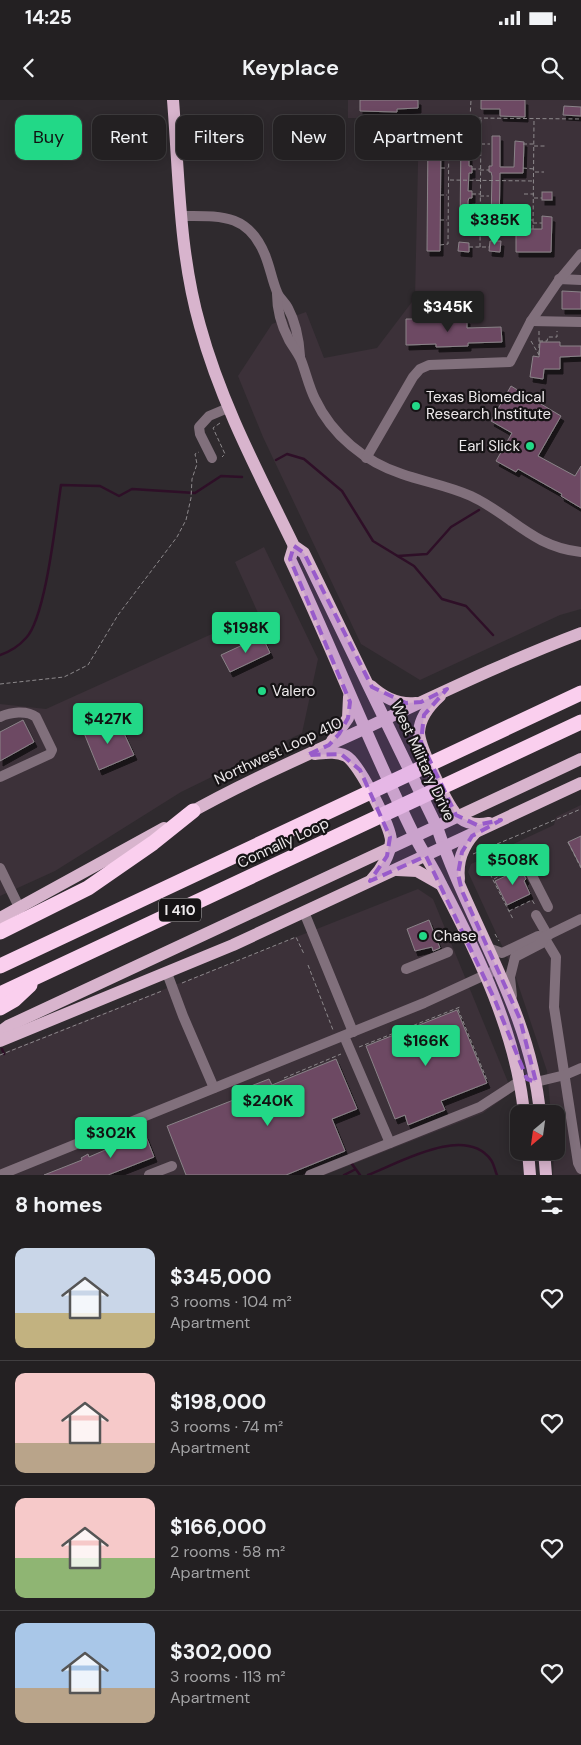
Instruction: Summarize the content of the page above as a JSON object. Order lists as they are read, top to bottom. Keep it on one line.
{"streets":{"highway":["Connally Loop","I 410"],"main road":["Northwest Loop 410","West Military Drive"]},"crossings":[["Northwest Loop 410","West Military Drive"]],"places":["Texas Biomedical Research Institute","Earl Slick","Valero","Chase"],"north":"bottom left","page":{"status":"14:25","header":"Keyplace","chip":["Buy","Rent","Filters","New","Apartment"],"price":["$385K","$345K","$198K","$427K","$508K","$166K","$240K","$302K"],"heading":"8 homes","list":[{"name":"$345,000","note":"3 rooms · 104 m² · Apartment"},{"name":"$198,000","note":"3 rooms · 74 m² · Apartment"},{"name":"$166,000","note":"2 rooms · 58 m² · Apartment"},{"name":"$302,000","note":"3 rooms · 113 m² · Apartment"}]}}
